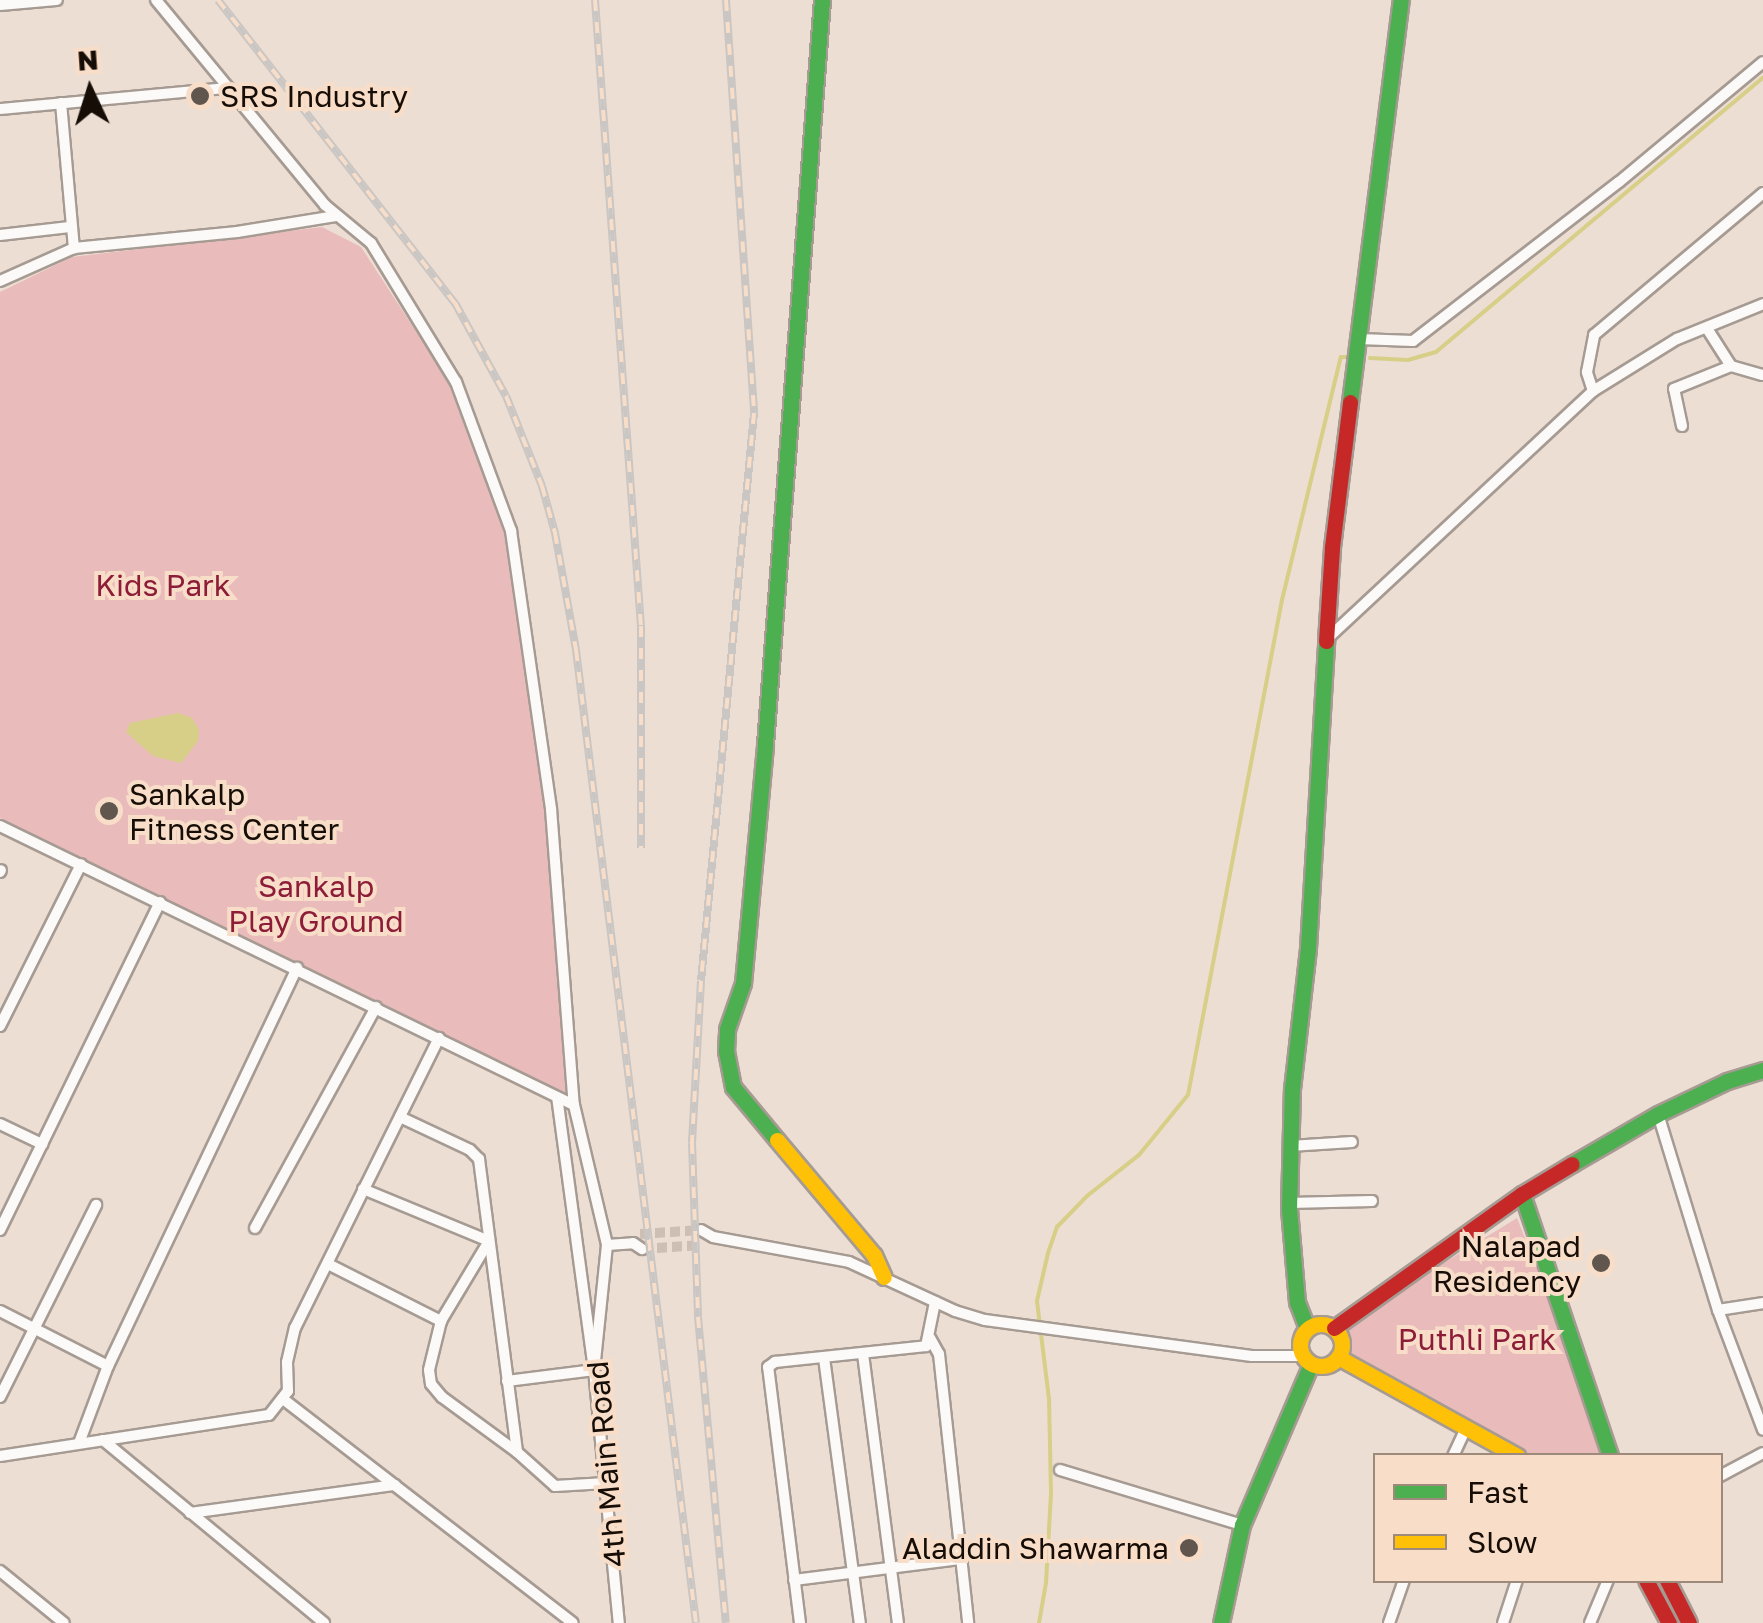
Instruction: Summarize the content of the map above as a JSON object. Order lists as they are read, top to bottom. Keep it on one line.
{"streets":{"street":["4th Main Road"]},"parks":["Kids Park","Sankalp Play Ground","Puthli Park"],"places":["SRS Industry","Sankalp Fitness Center","Nalapad Residency","Aladdin Shawarma"],"legend":["Fast","Slow"],"north":"top"}
